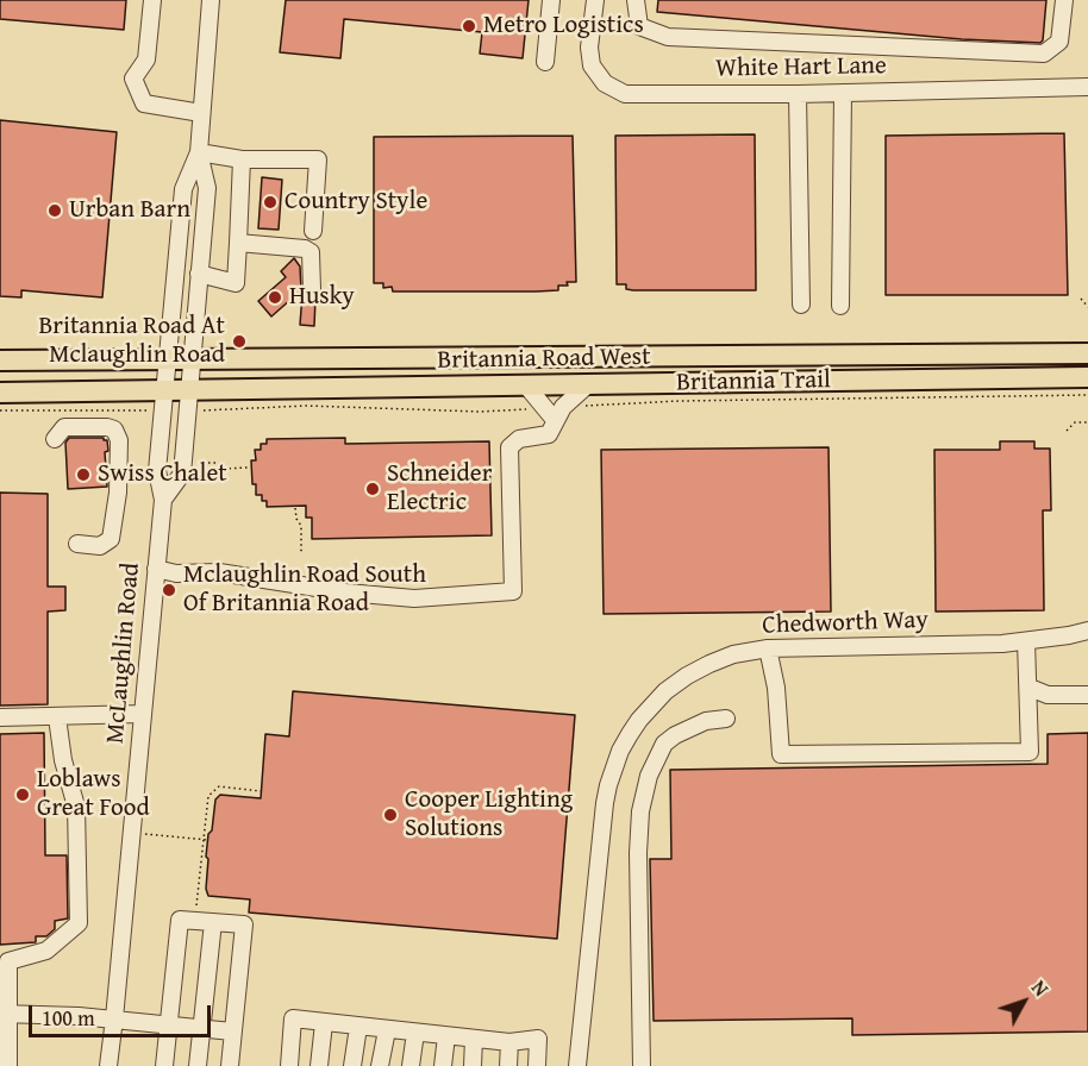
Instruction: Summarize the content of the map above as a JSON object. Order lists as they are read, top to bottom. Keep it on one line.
{"streets":{"main road":["Britannia Road West"],"street":["White Hart Lane","Chedworth Way","McLaughlin Road"],"path":["Britannia Trail"]},"crossings":[["Britannia Road West","McLaughlin Road"]],"places":["Metro Logistics","Country Style","Urban Barn","Husky","Britannia Road At Mclaughlin Road","Swiss Chalet","Schneider Electric","Mclaughlin Road South Of Britannia Road","Loblaws Great Food","Cooper Lighting Solutions"],"scale_bar":"100 m","north":"top right"}
